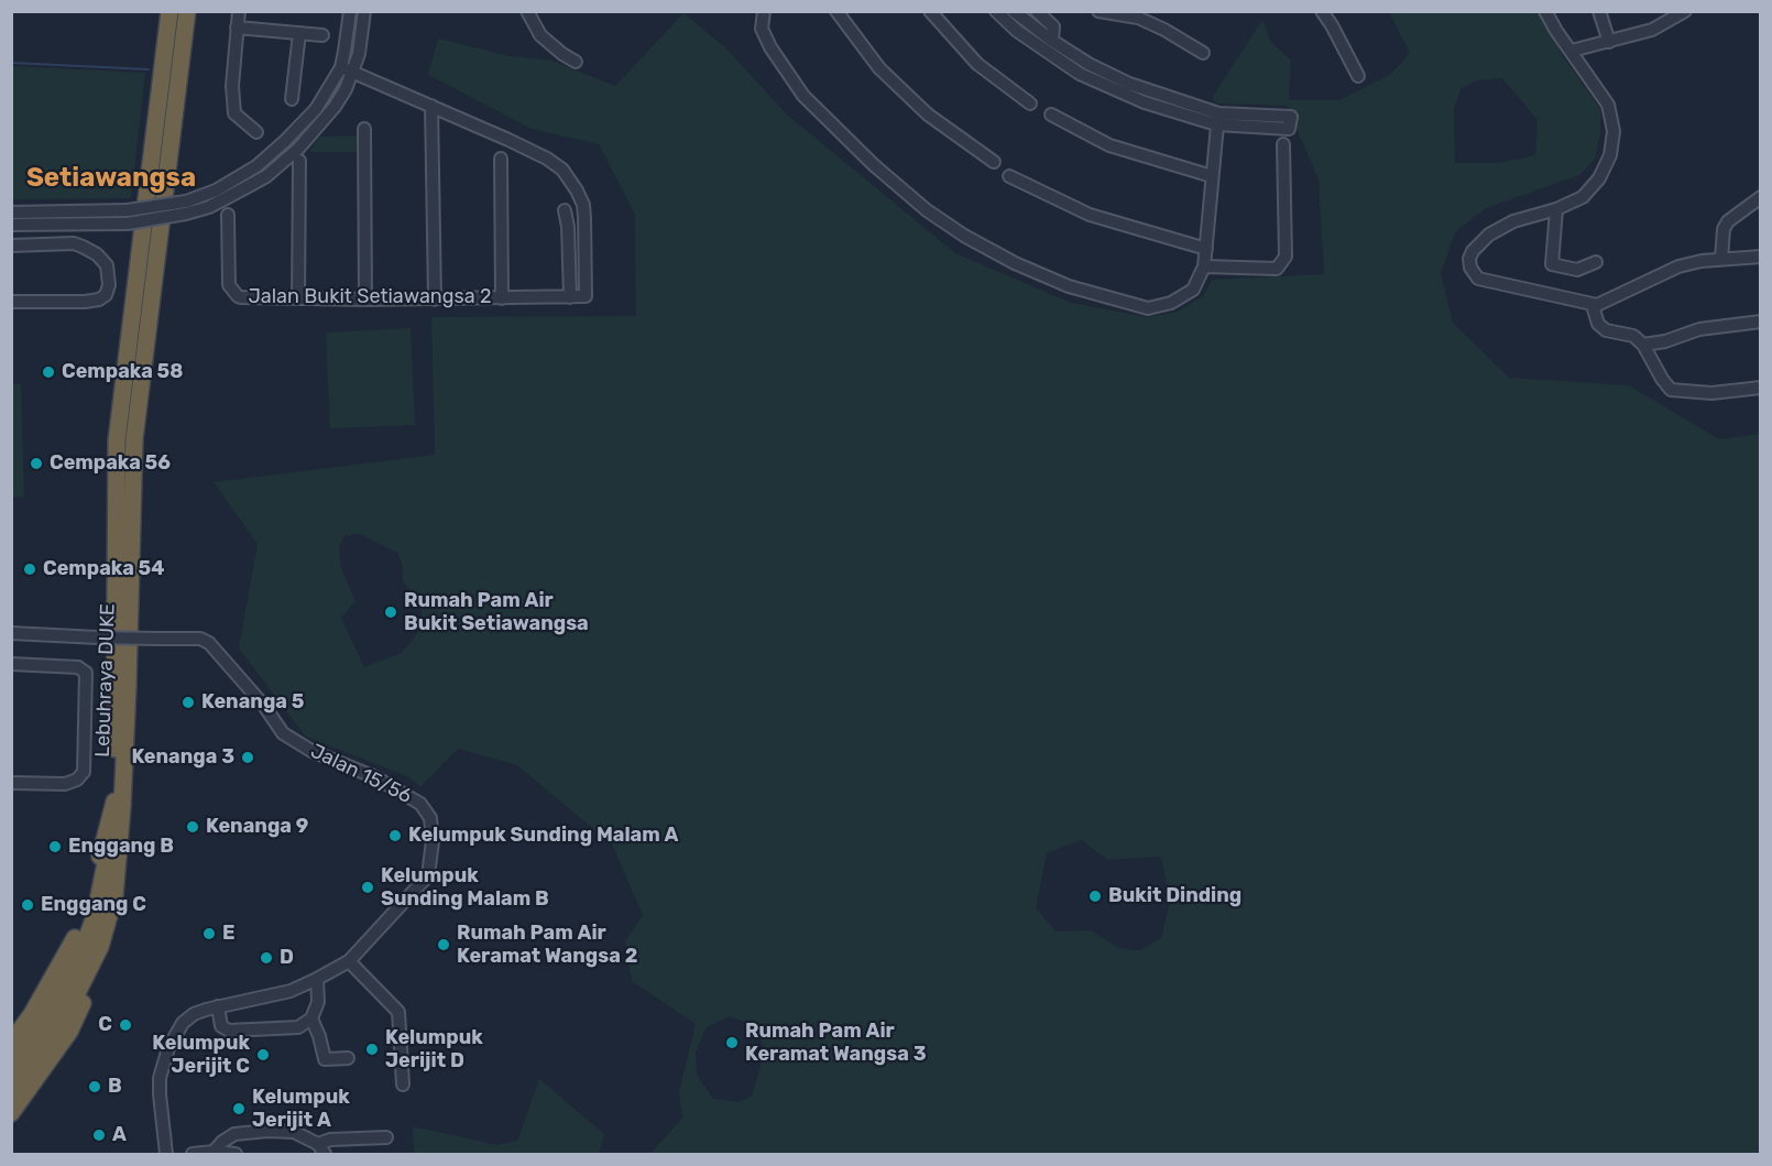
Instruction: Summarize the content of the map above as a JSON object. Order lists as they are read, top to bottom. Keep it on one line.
{"streets":{"highway":["Lebuhraya DUKE"],"street":["Jalan Bukit Setiawangsa 2","Jalan 15/56"]},"districts":["Setiawangsa"],"places":["Cempaka 58","Cempaka 56","Cempaka 54","Rumah Pam Air Bukit Setiawangsa","Kenanga 5","Kenanga 3","Kenanga 9","Kelumpuk Sunding Malam A","Enggang B","Kelumpuk Sunding Malam B","Bukit Dinding","Enggang C","E","Rumah Pam Air Keramat Wangsa 2","D","C","Rumah Pam Air Keramat Wangsa 3","Kelumpuk Jerijit D","Kelumpuk Jerijit C","B","Kelumpuk Jerijit A","A"]}
